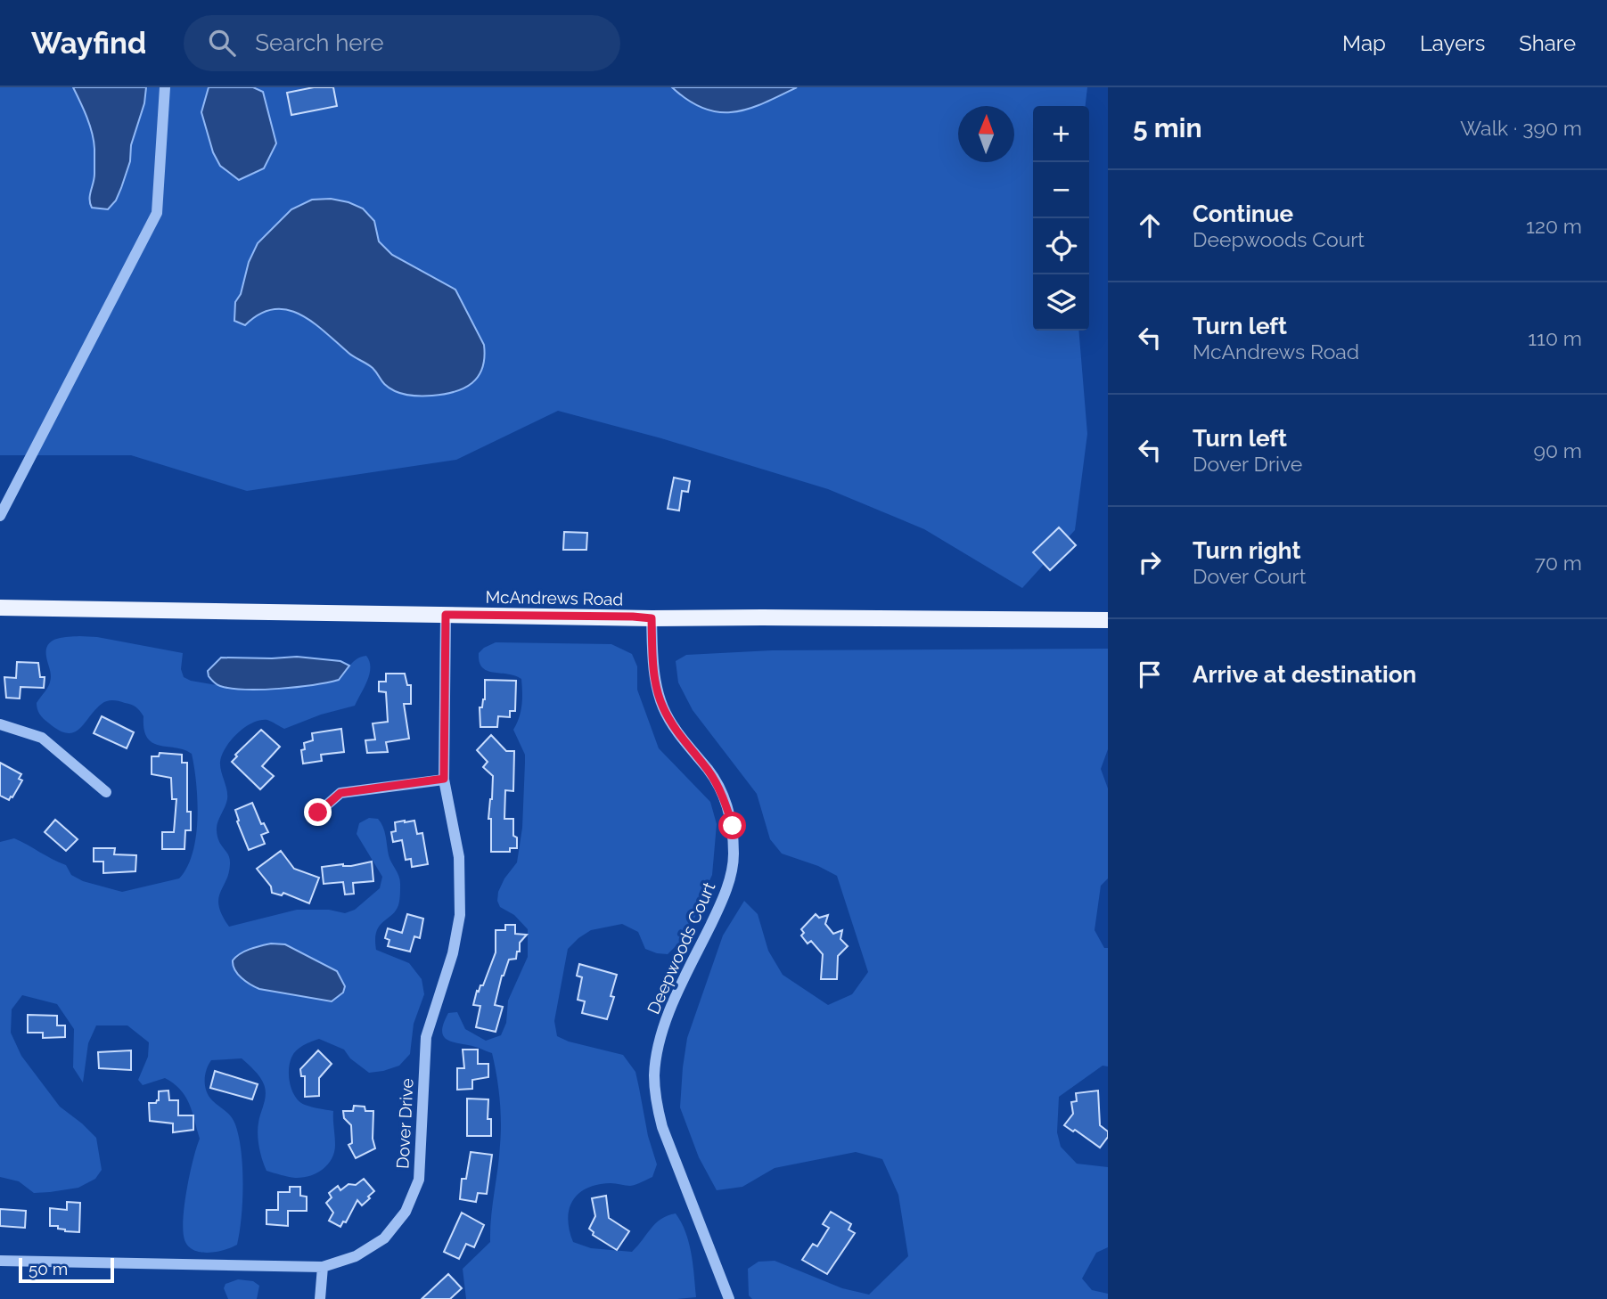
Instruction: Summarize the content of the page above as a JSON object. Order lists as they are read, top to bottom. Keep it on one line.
{"streets":{"main road":["McAndrews Road"],"street":["Deepwoods Court","Dover Drive"]},"crossings":[["McAndrews Road","Deepwoods Court"],["McAndrews Road","Dover Drive"]],"scale_bar":"50 m","north":"top","page":{"header":"Wayfind","search":"Search here","nav":["Map","Layers","Share"],"heading":["5 min","Walk · 390 m"],"map_buttons":["+","−"],"list":[["Continue","Deepwoods Court","120 m"],["Turn left","McAndrews Road","110 m"],["Turn left","Dover Drive","90 m"],["Turn right","Dover Court","70 m"],"Arrive at destination"],"scale":"50 m"}}
